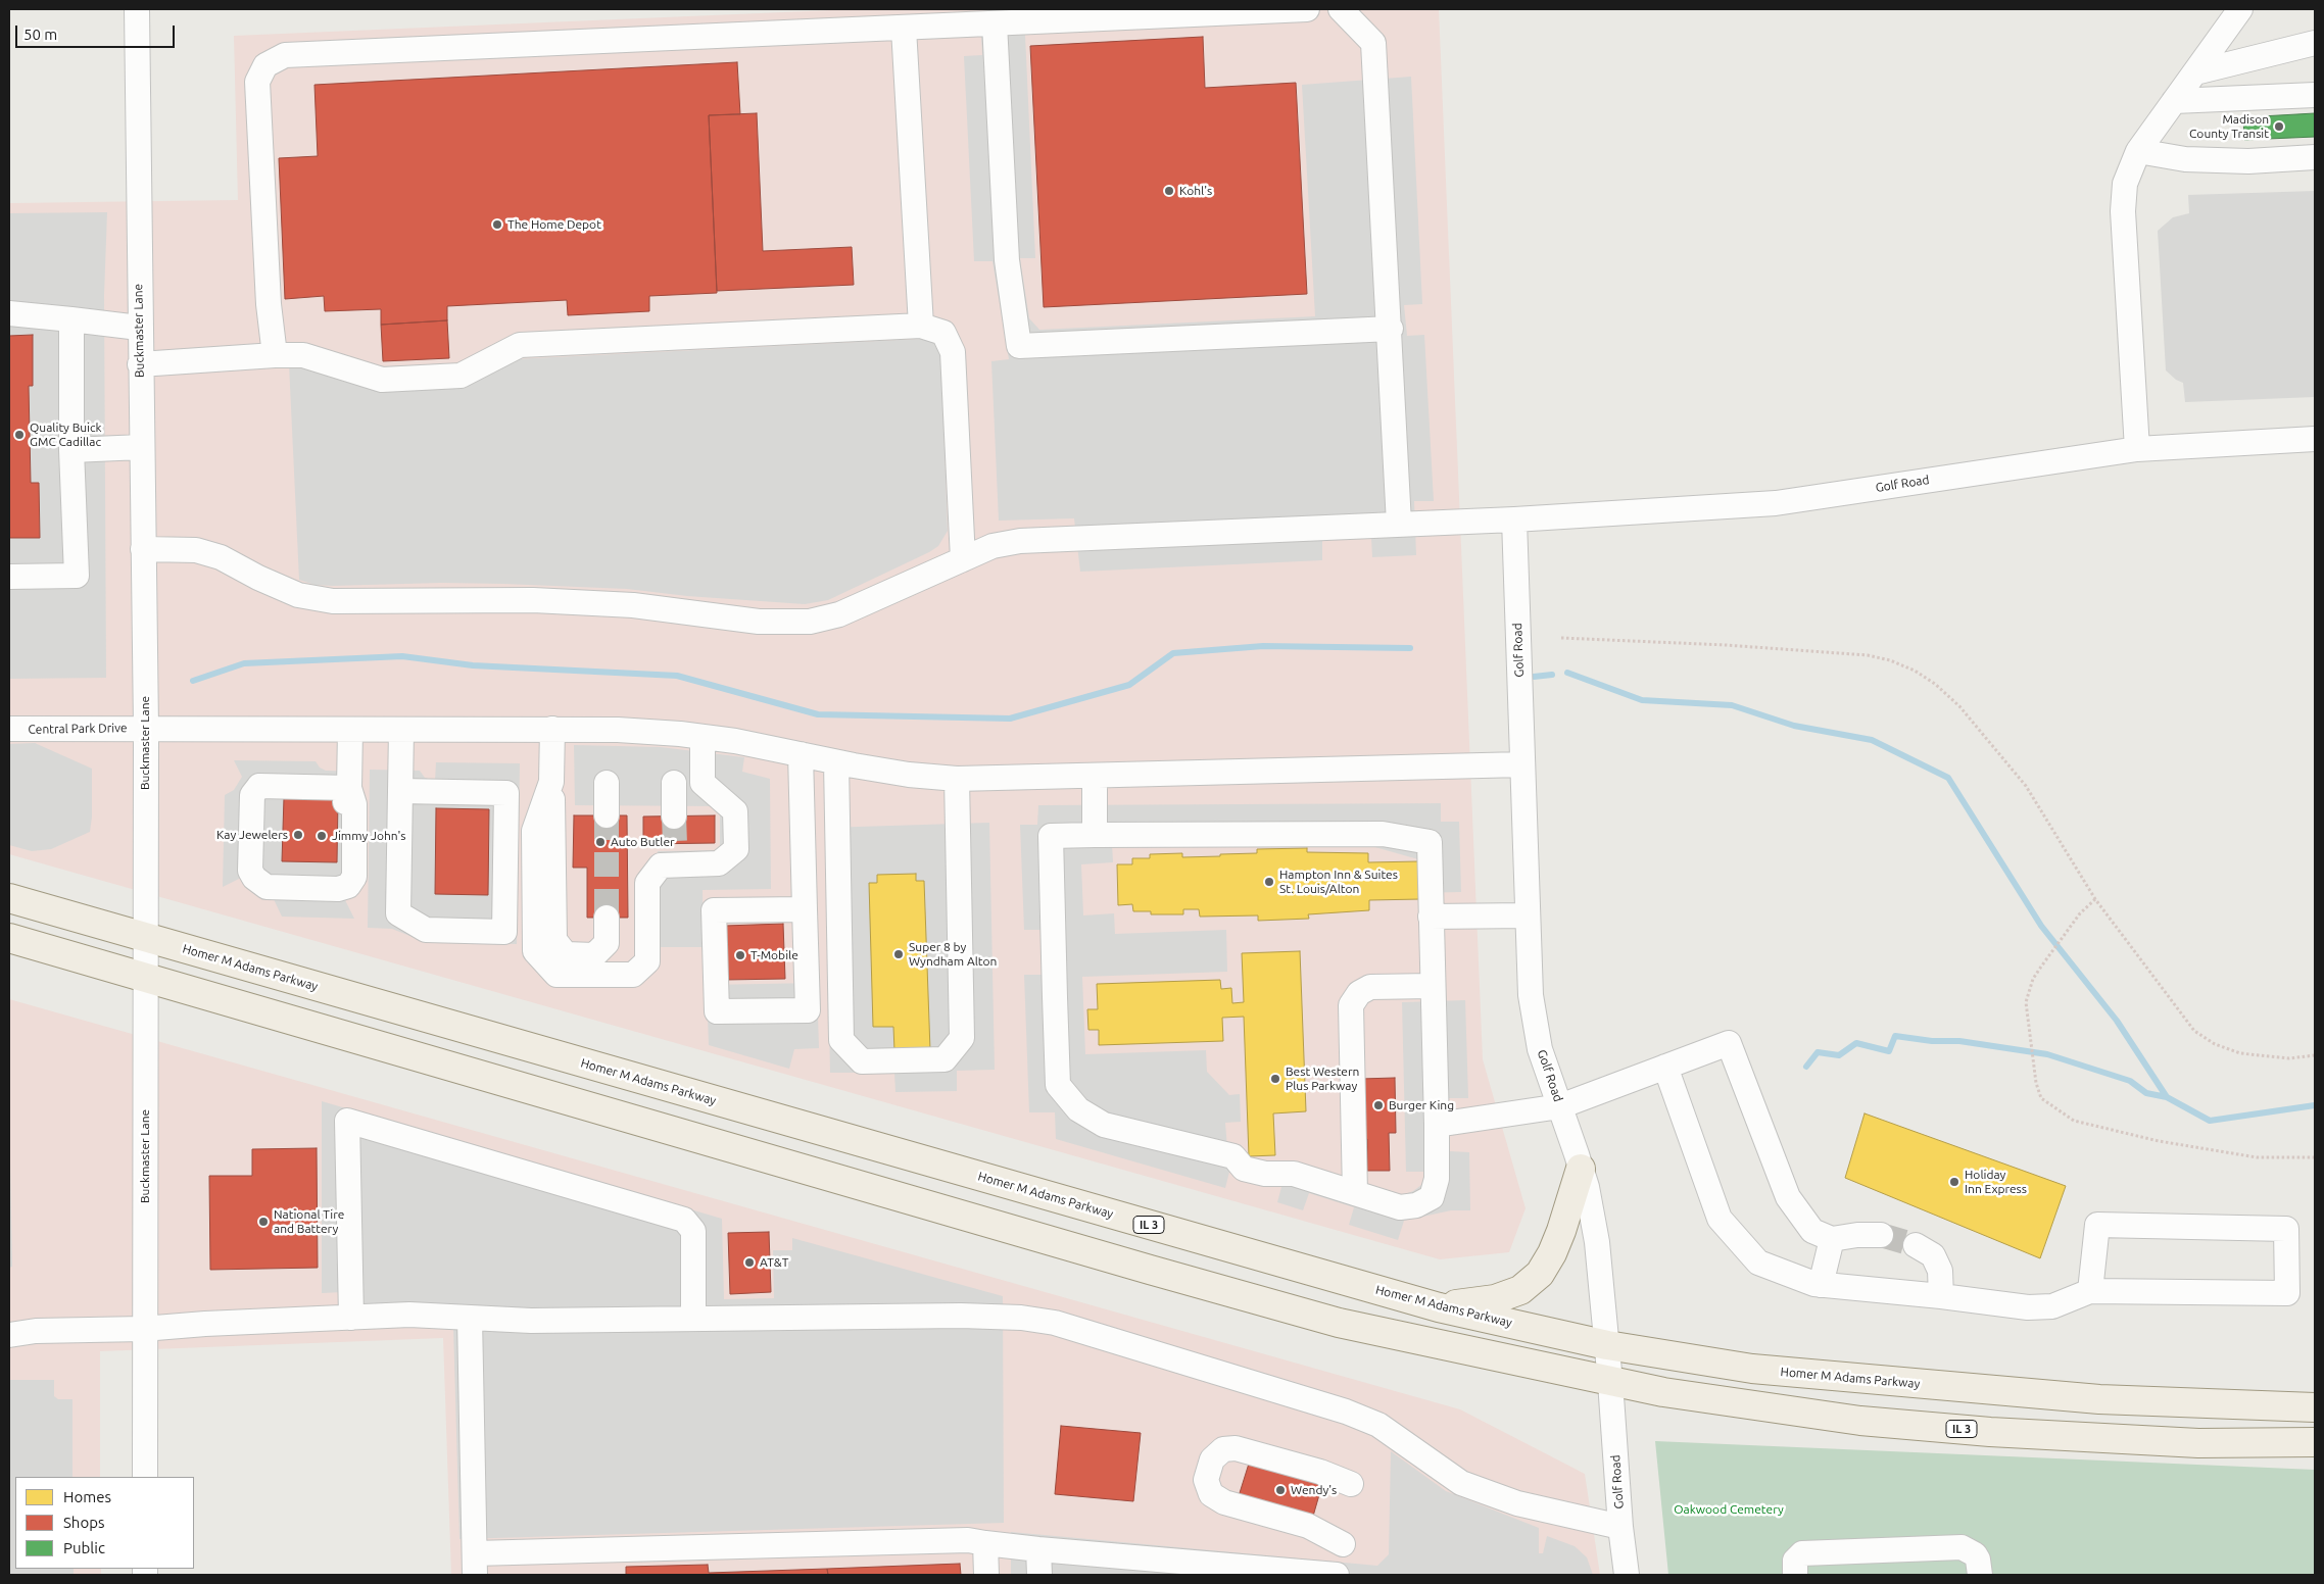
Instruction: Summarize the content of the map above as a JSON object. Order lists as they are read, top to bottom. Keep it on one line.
{"streets":{"main road":["Homer M Adams Parkway","IL 3"],"street":["Buckmaster Lane","Golf Road","Central Park Drive"]},"crossings":[["Buckmaster Lane","Central Park Drive"],["Buckmaster Lane","Homer M Adams Parkway"],["Buckmaster Lane","IL 3"],["Golf Road","Central Park Drive"],["Golf Road","Homer M Adams Parkway"],["Golf Road","IL 3"]],"parks":["Oakwood Cemetery"],"places":["Madison County Transit","Kohl's","The Home Depot","Quality Buick GMC Cadillac","Kay Jewelers","Jimmy John's","Auto Butler","Hampton Inn & Suites St. Louis/Alton","Super 8 by Wyndham Alton","T-Mobile","Best Western Plus Parkway","Burger King","Holiday Inn Express","National Tire and Battery","AT&T","Wendy's"],"legend":["Homes","Shops","Public"],"scale_bar":"50 m"}
